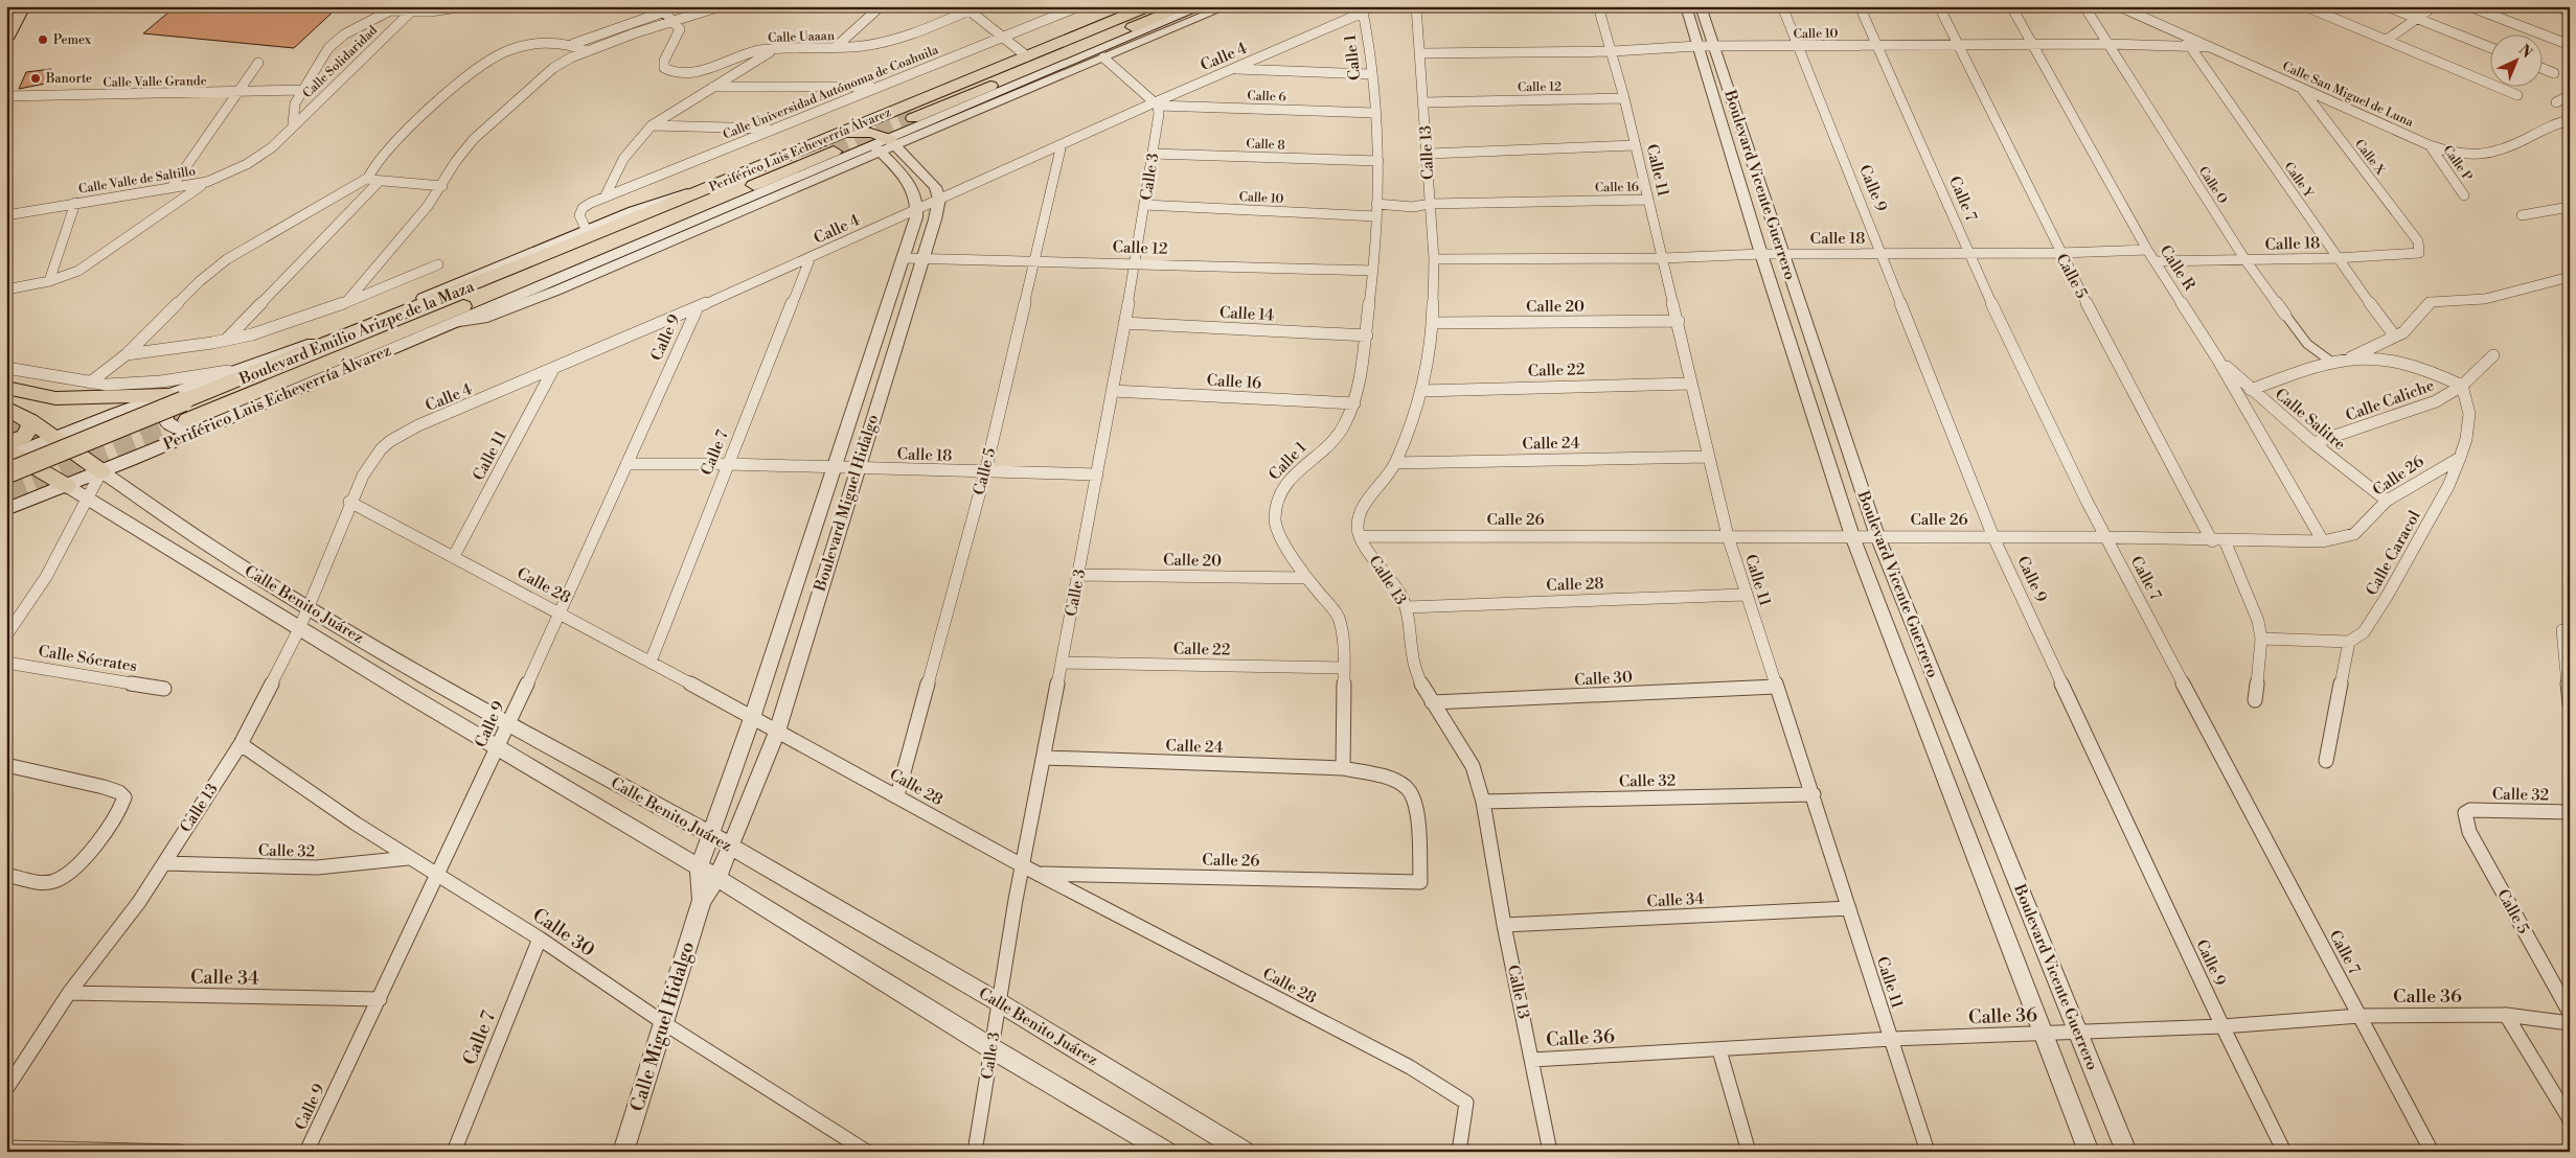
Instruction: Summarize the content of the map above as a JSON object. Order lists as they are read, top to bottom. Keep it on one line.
{"streets":{"highway":["Periférico Luis Echeverría Álvarez","Boulevard Emilio Arizpe de la Maza"],"street":["Calle 10","Calle Uaaan","Calle 4","Calle 1","Calle Solidaridad","Calle Valle Grande","Calle 12","Calle Universidad Autónoma de Coahuila","Calle San Miguel de Luna","Calle 6","Calle 8","Calle 13","Calle X","Calle P","Calle 11","Calle 3","Calle Valle de Saltillo","Calle Y","Boulevard Vicente Guerrero","Calle O","Calle 16","Calle 9","Calle 7","Calle 18","Calle R","Calle 5","Calle 20","Calle 14","Calle 22","Calle Caliche","Calle Salitre","Calle 24","Calle 26","Boulevard Miguel Hidalgo","Calle Caracol","Calle 28","Calle Benito Juárez","Calle Sócrates","Calle 30","Calle 32","Calle 34","Calle 36","Calle Miguel Hidalgo"]},"crossings":[["Calle 10","Calle 1"],["Calle 10","Calle San Miguel de Luna"],["Calle 10","Calle 13"],["Calle 10","Calle 11"],["Calle 10","Calle 3"],["Calle 10","Calle Y"],["Calle 10","Boulevard Vicente Guerrero"],["Calle 10","Calle O"],["Calle 10","Calle 9"],["Calle 10","Calle 7"],["Calle 10","Calle R"],["Calle 10","Calle 5"],["Calle 4","Calle 1"],["Calle 4","Calle 6"],["Calle 4","Calle 13"],["Calle 4","Calle 11"],["Calle 4","Calle 3"],["Calle 4","Calle 9"],["Calle 4","Calle 7"],["Calle 4","Calle 5"],["Calle 4","Boulevard Miguel Hidalgo"],["Calle 4","Calle 28"],["Calle 1","Calle 12"],["Calle 1","Calle 6"],["Calle 1","Calle 8"],["Calle 1","Calle 16"],["Calle 1","Calle 20"],["Calle 1","Calle 14"],["Calle 1","Calle 22"],["Calle 1","Calle 24"],["Calle 1","Calle 26"],["Calle Solidaridad","Calle Valle de Saltillo"],["Calle 12","Calle 13"],["Calle 12","Calle 11"],["Calle 12","Calle 3"],["Calle 12","Calle 5"],["Calle 12","Boulevard Miguel Hidalgo"],["Calle Universidad Autónoma de Coahuila","Periférico Luis Echeverría Álvarez"],["Calle San Miguel de Luna","Calle X"],["Calle San Miguel de Luna","Calle P"],["Calle San Miguel de Luna","Calle Y"],["Calle 6","Calle 3"],["Calle 8","Calle 3"],["Periférico Luis Echeverría Álvarez","Boulevard Emilio Arizpe de la Maza"],["Periférico Luis Echeverría Álvarez","Calle Benito Juárez"],["Calle 13","Calle 16"],["Calle 13","Calle 18"],["Calle 13","Calle 20"],["Calle 13","Calle 22"],["Calle 13","Calle 24"],["Calle 13","Calle 26"],["Calle 13","Calle 28"],["Calle 13","Calle Benito Juárez"],["Calle 13","Calle 30"],["Calle 13","Calle 32"],["Calle 13","Calle 34"],["Calle 13","Calle 36"],["Calle X","Calle 18"],["Calle 11","Calle 16"],["Calle 11","Calle 18"],["Calle 11","Calle 20"],["Calle 11","Calle 22"],["Calle 11","Calle 24"],["Calle 11","Calle 26"],["Calle 11","Calle 28"],["Calle 11","Calle 30"],["Calle 11","Calle 32"],["Calle 11","Calle 34"],["Calle 11","Calle 36"],["Calle 3","Calle 16"],["Calle 3","Calle 18"],["Calle 3","Calle 20"],["Calle 3","Calle 14"],["Calle 3","Calle 22"],["Calle 3","Calle 24"],["Calle 3","Calle 28"],["Calle 3","Calle Benito Juárez"],["Calle Y","Calle 18"],["Boulevard Vicente Guerrero","Calle 18"],["Boulevard Vicente Guerrero","Calle 26"],["Boulevard Vicente Guerrero","Calle 36"],["Calle O","Calle 18"],["Calle 9","Calle 18"],["Calle 9","Calle 26"],["Calle 9","Calle 28"],["Calle 9","Calle Benito Juárez"],["Calle 9","Calle 30"],["Calle 9","Calle 34"],["Calle 9","Calle 36"],["Calle 7","Calle 18"],["Calle 7","Calle 26"],["Calle 7","Calle 28"],["Calle 7","Calle 30"],["Calle 7","Calle 36"],["Calle 18","Calle R"],["Calle 18","Calle 5"],["Calle 18","Boulevard Miguel Hidalgo"],["Calle R","Calle Salitre"],["Calle R","Calle 26"],["Calle 5","Calle 26"],["Calle 5","Calle 28"],["Calle 5","Calle 32"],["Calle Caliche","Calle Salitre"],["Calle Caliche","Calle Caracol"],["Calle Salitre","Calle 26"],["Calle 24","Calle 26"],["Calle 26","Calle Caracol"],["Calle 26","Calle 28"],["Boulevard Miguel Hidalgo","Calle 28"],["Boulevard Miguel Hidalgo","Calle Benito Juárez"],["Boulevard Miguel Hidalgo","Calle Miguel Hidalgo"],["Calle Benito Juárez","Calle Miguel Hidalgo"],["Calle 30","Calle 32"],["Calle 30","Calle Miguel Hidalgo"]],"places":["Pemex","Banorte"],"north":"top right"}
